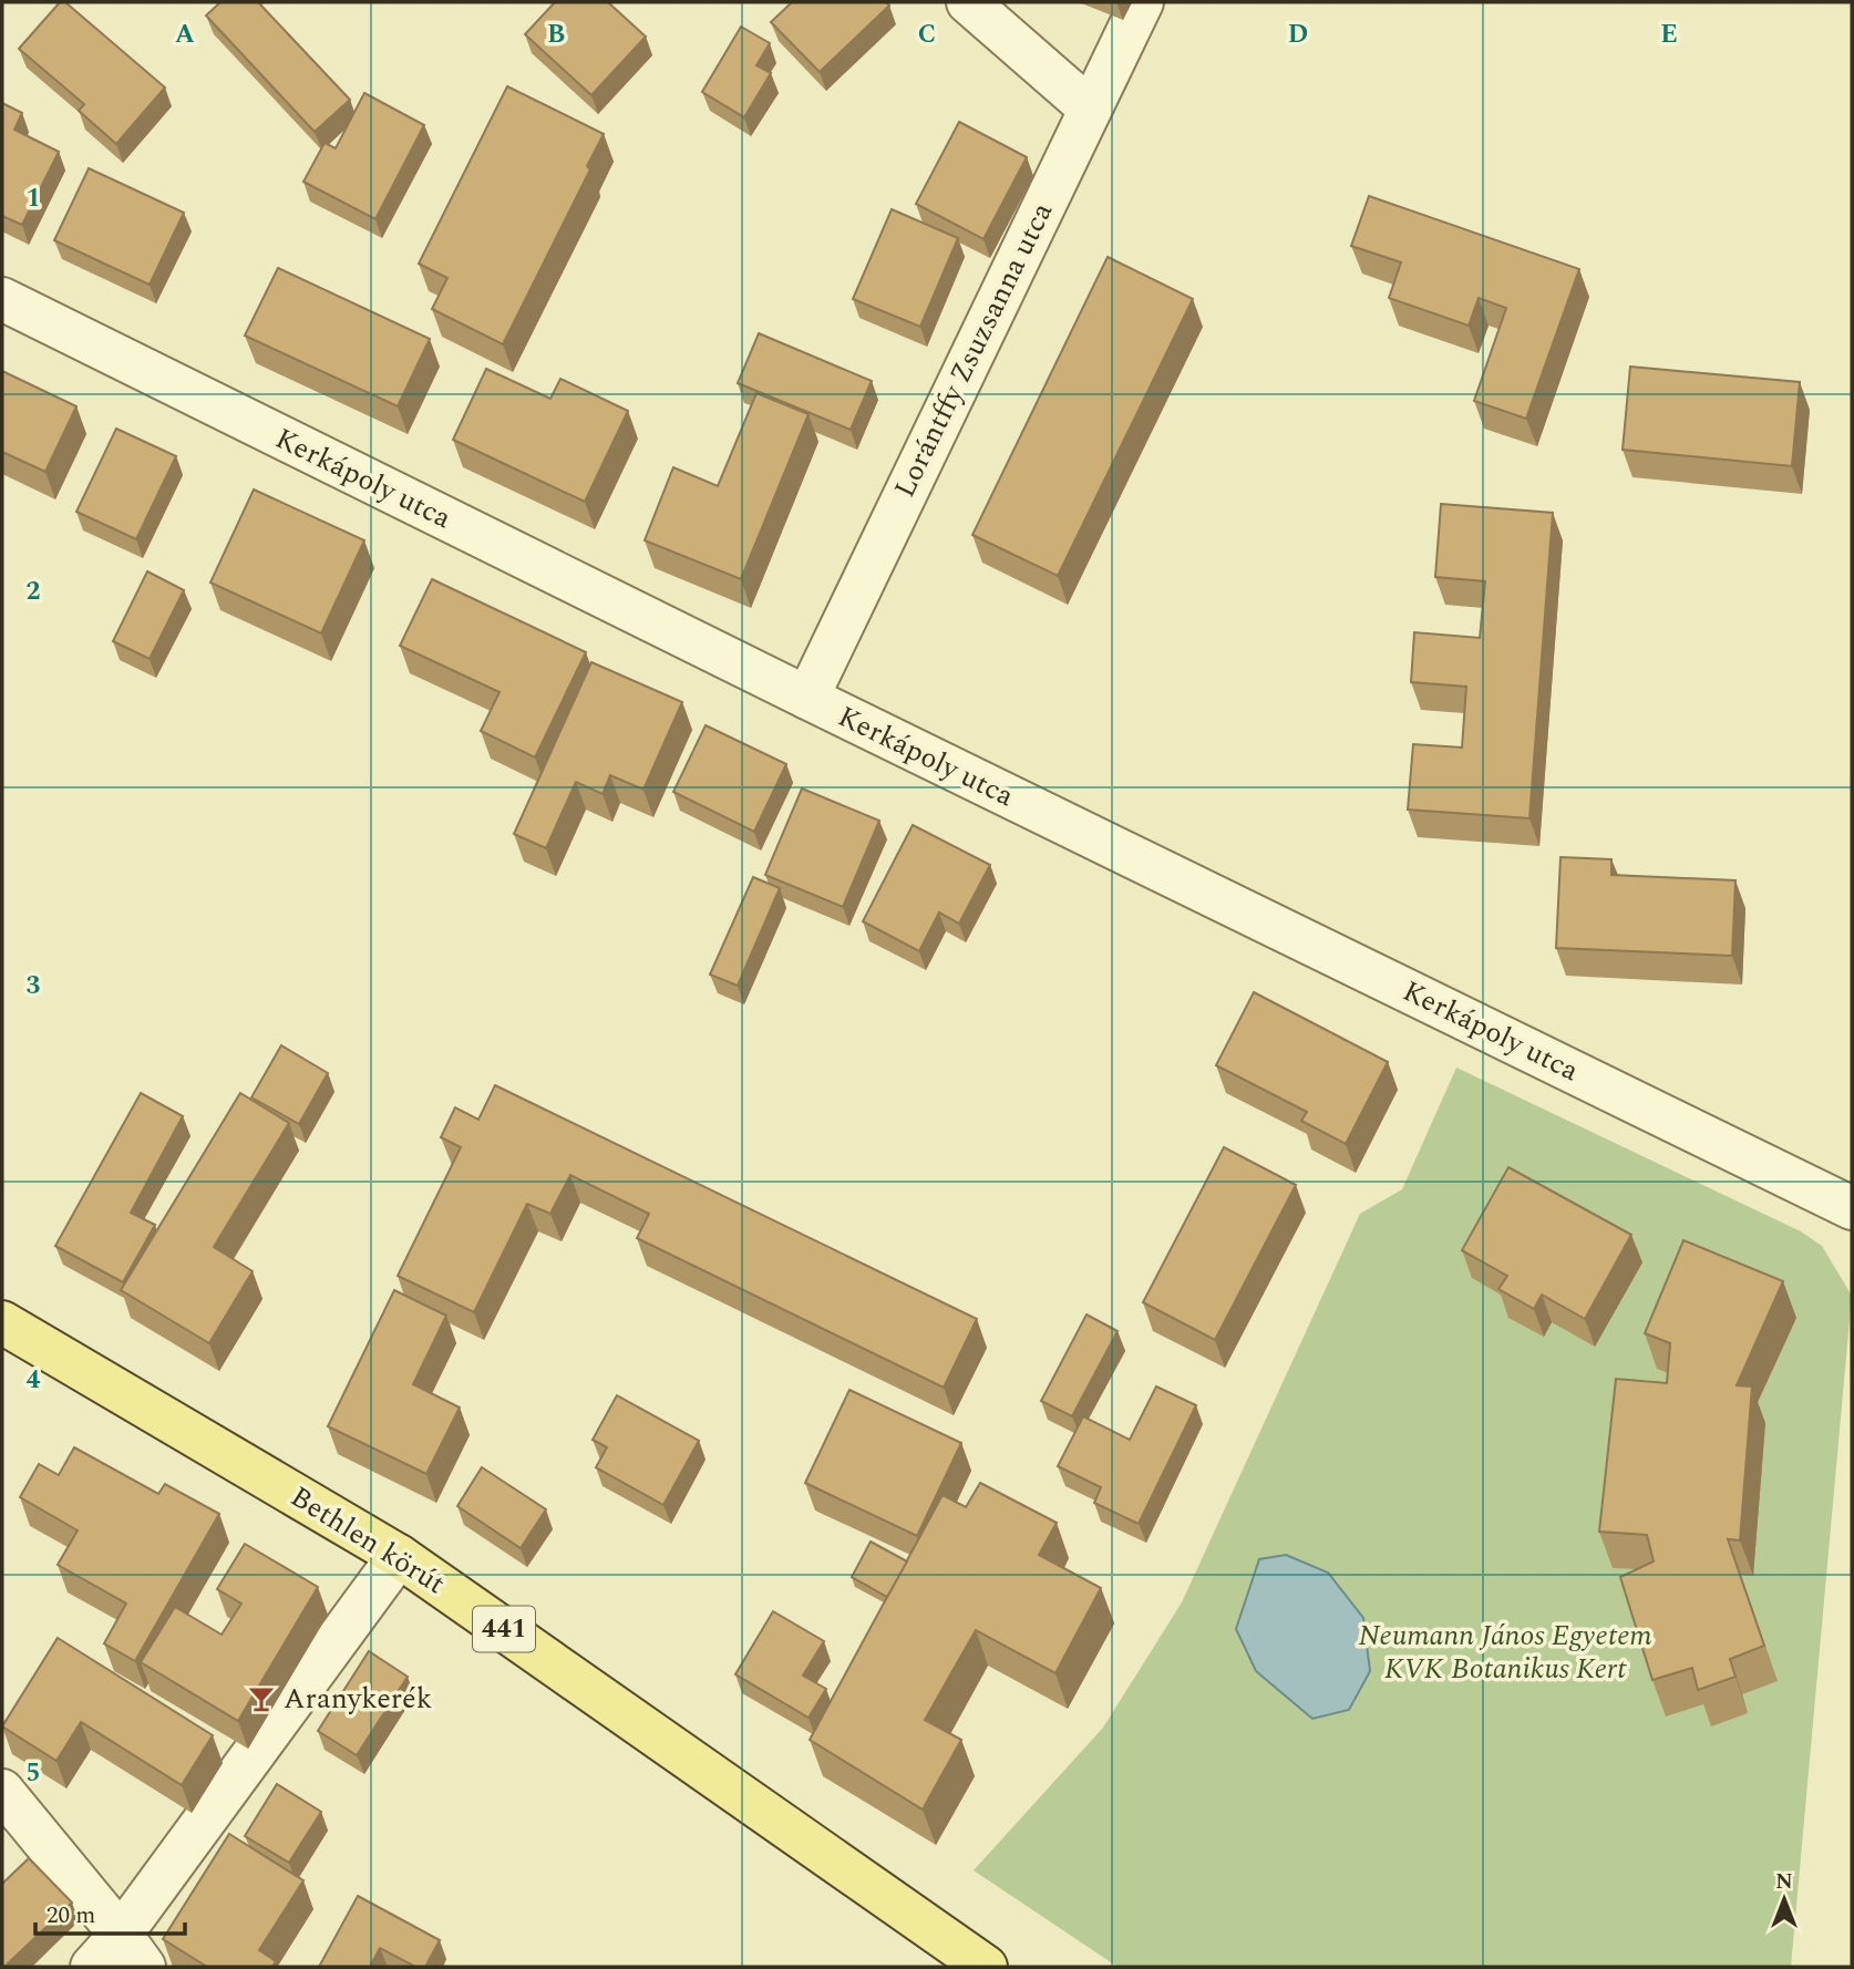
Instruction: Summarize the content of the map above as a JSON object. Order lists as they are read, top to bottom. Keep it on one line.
{"streets":{"main road":["Bethlen körút","441"],"street":["Lorántffy Zsuzsanna utca","Kerkápoly utca"]},"crossings":[["Lorántffy Zsuzsanna utca","Kerkápoly utca"]],"parks":["Neumann János Egyetem KVK Botanikus Kert"],"places":{"bar":["Aranykerék"]},"scale_bar":"20 m","north":"top","grid":{"columns":["A","B","C","D","E"],"rows":["1","2","3","4","5"]}}
